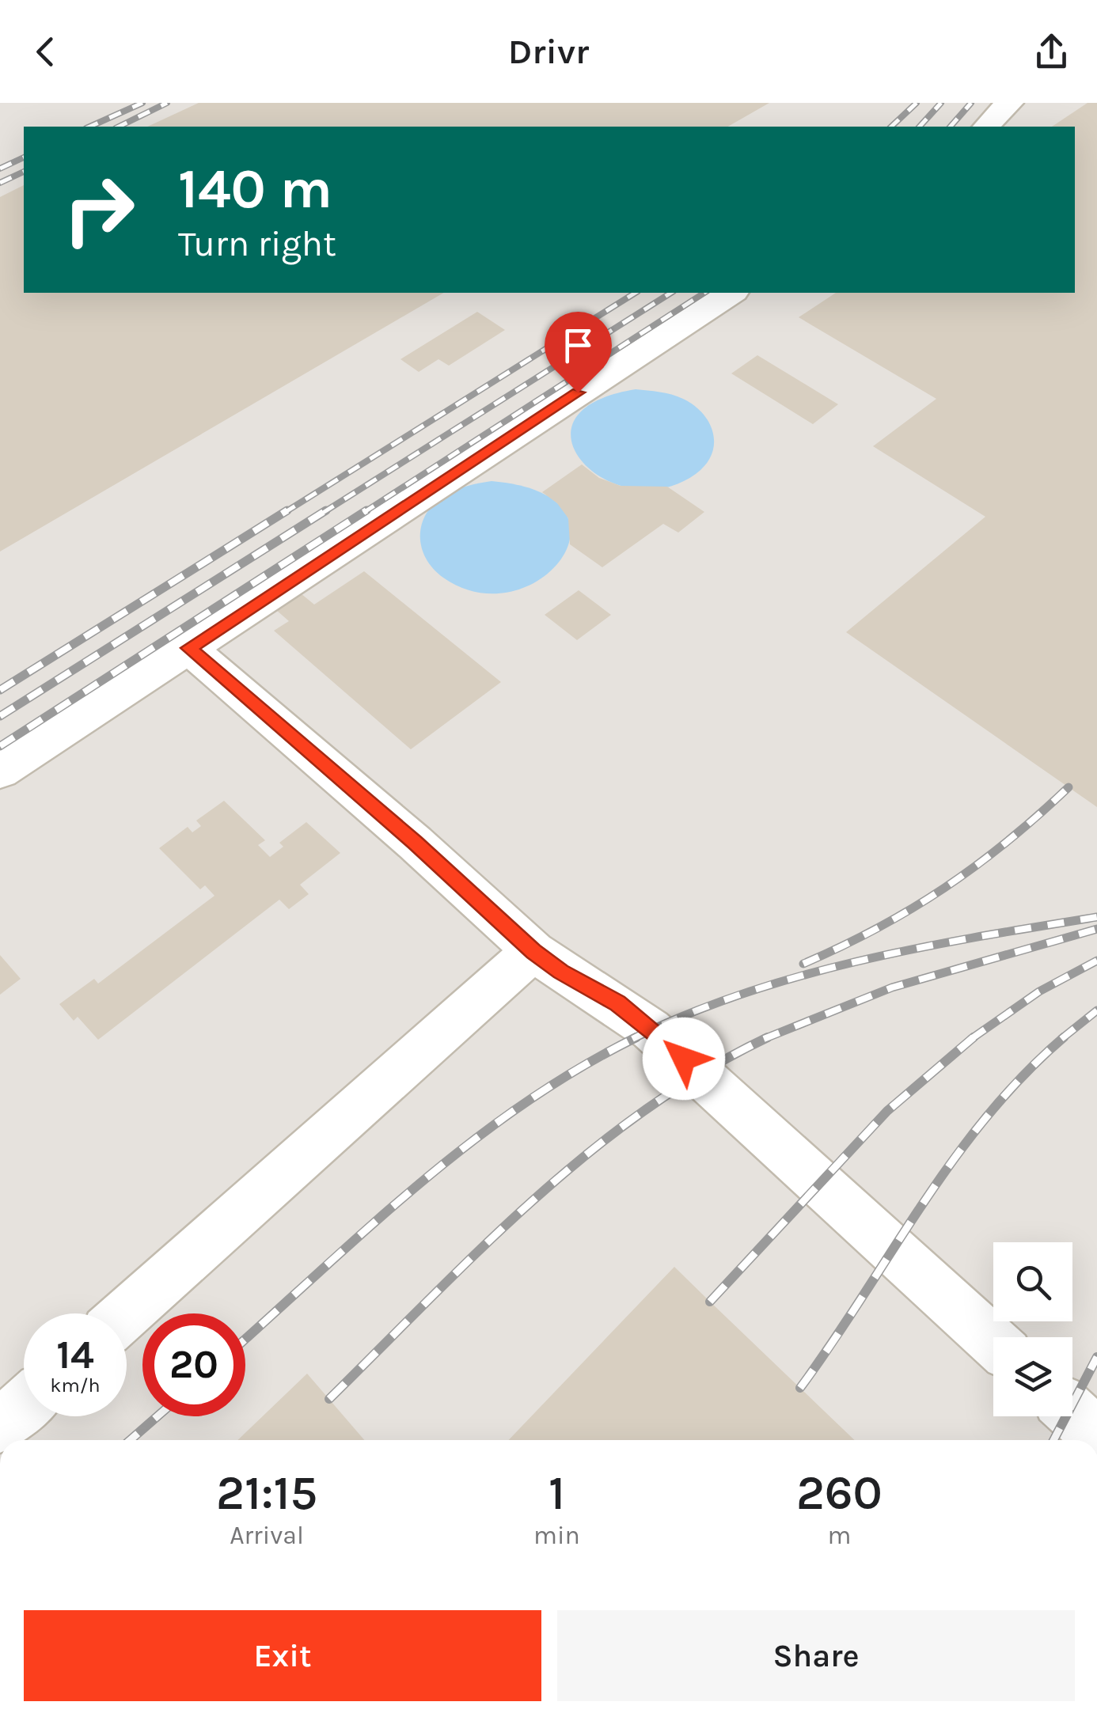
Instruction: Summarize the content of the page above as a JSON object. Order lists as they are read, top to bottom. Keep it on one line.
{"page":{"header":"Drivr","turn":["140 m","Turn right"],"speed":"14 km/h","limit":"20","eta":["21:15","Arrival","1","min","260","m"],"buttons":["Exit","Share"]}}
